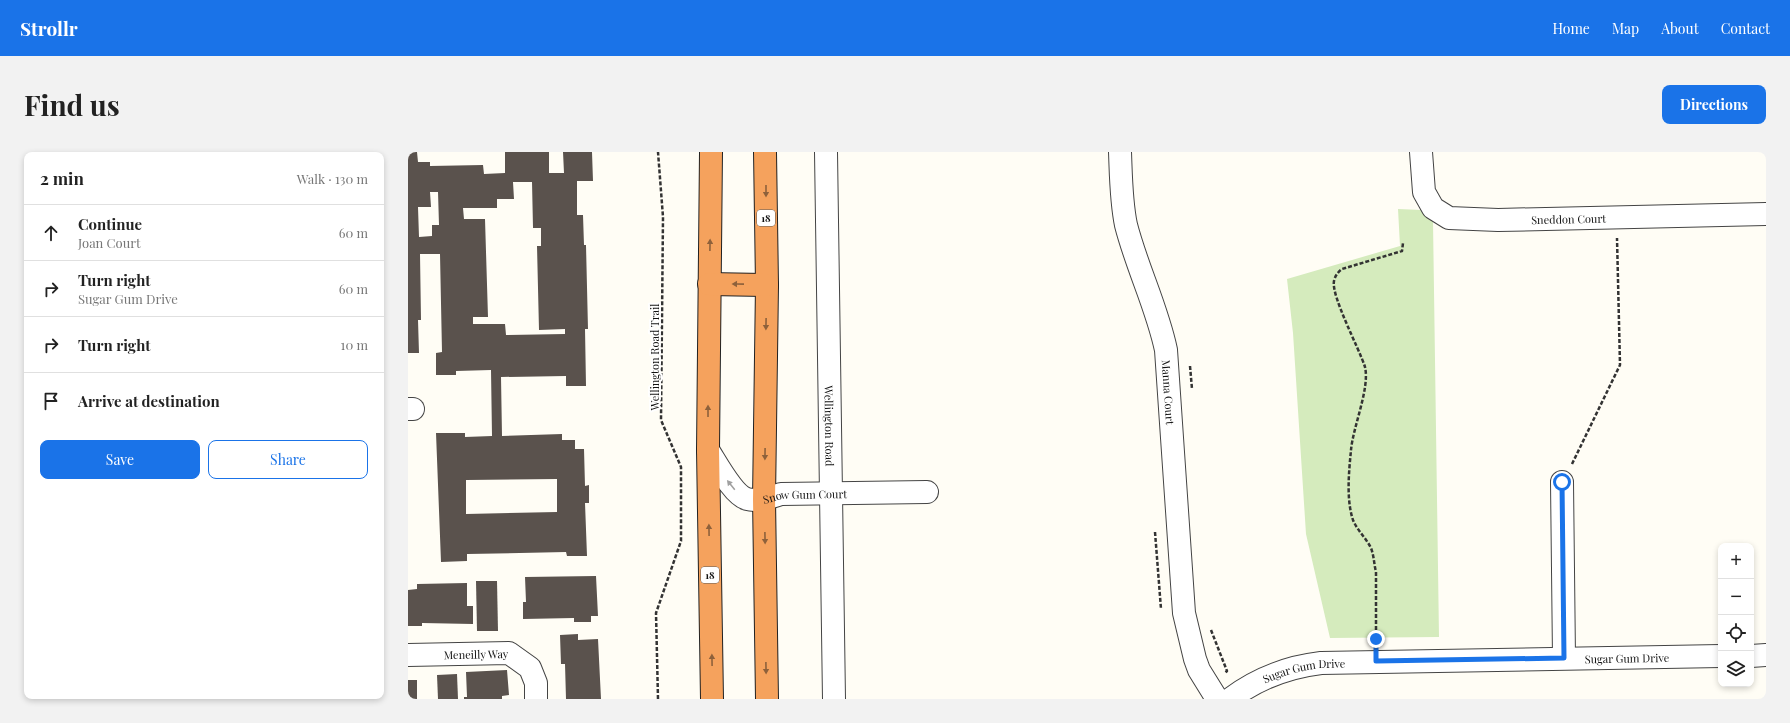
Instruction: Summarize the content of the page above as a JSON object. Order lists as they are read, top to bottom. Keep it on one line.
{"streets":{"highway":["18"],"street":["Sneddon Court","Manna Court","Wellington Road","Snow Gum Court","Meneilly Way","Sugar Gum Drive"],"path":["Wellington Road Trail"]},"crossings":[["18","Snow Gum Court"],["Manna Court","Sugar Gum Drive"],["Wellington Road","Snow Gum Court"]],"page":{"header":"Strollr","nav":["Home","Map","About","Contact"],"buttons":["Directions",["Save","Share"]],"title":"Find us","heading":["2 min","Walk · 130 m"],"list":[["Continue","Joan Court","60 m"],["Turn right","Sugar Gum Drive","60 m"],["Turn right","10 m"],"Arrive at destination"],"map_buttons":["+","−"]}}
